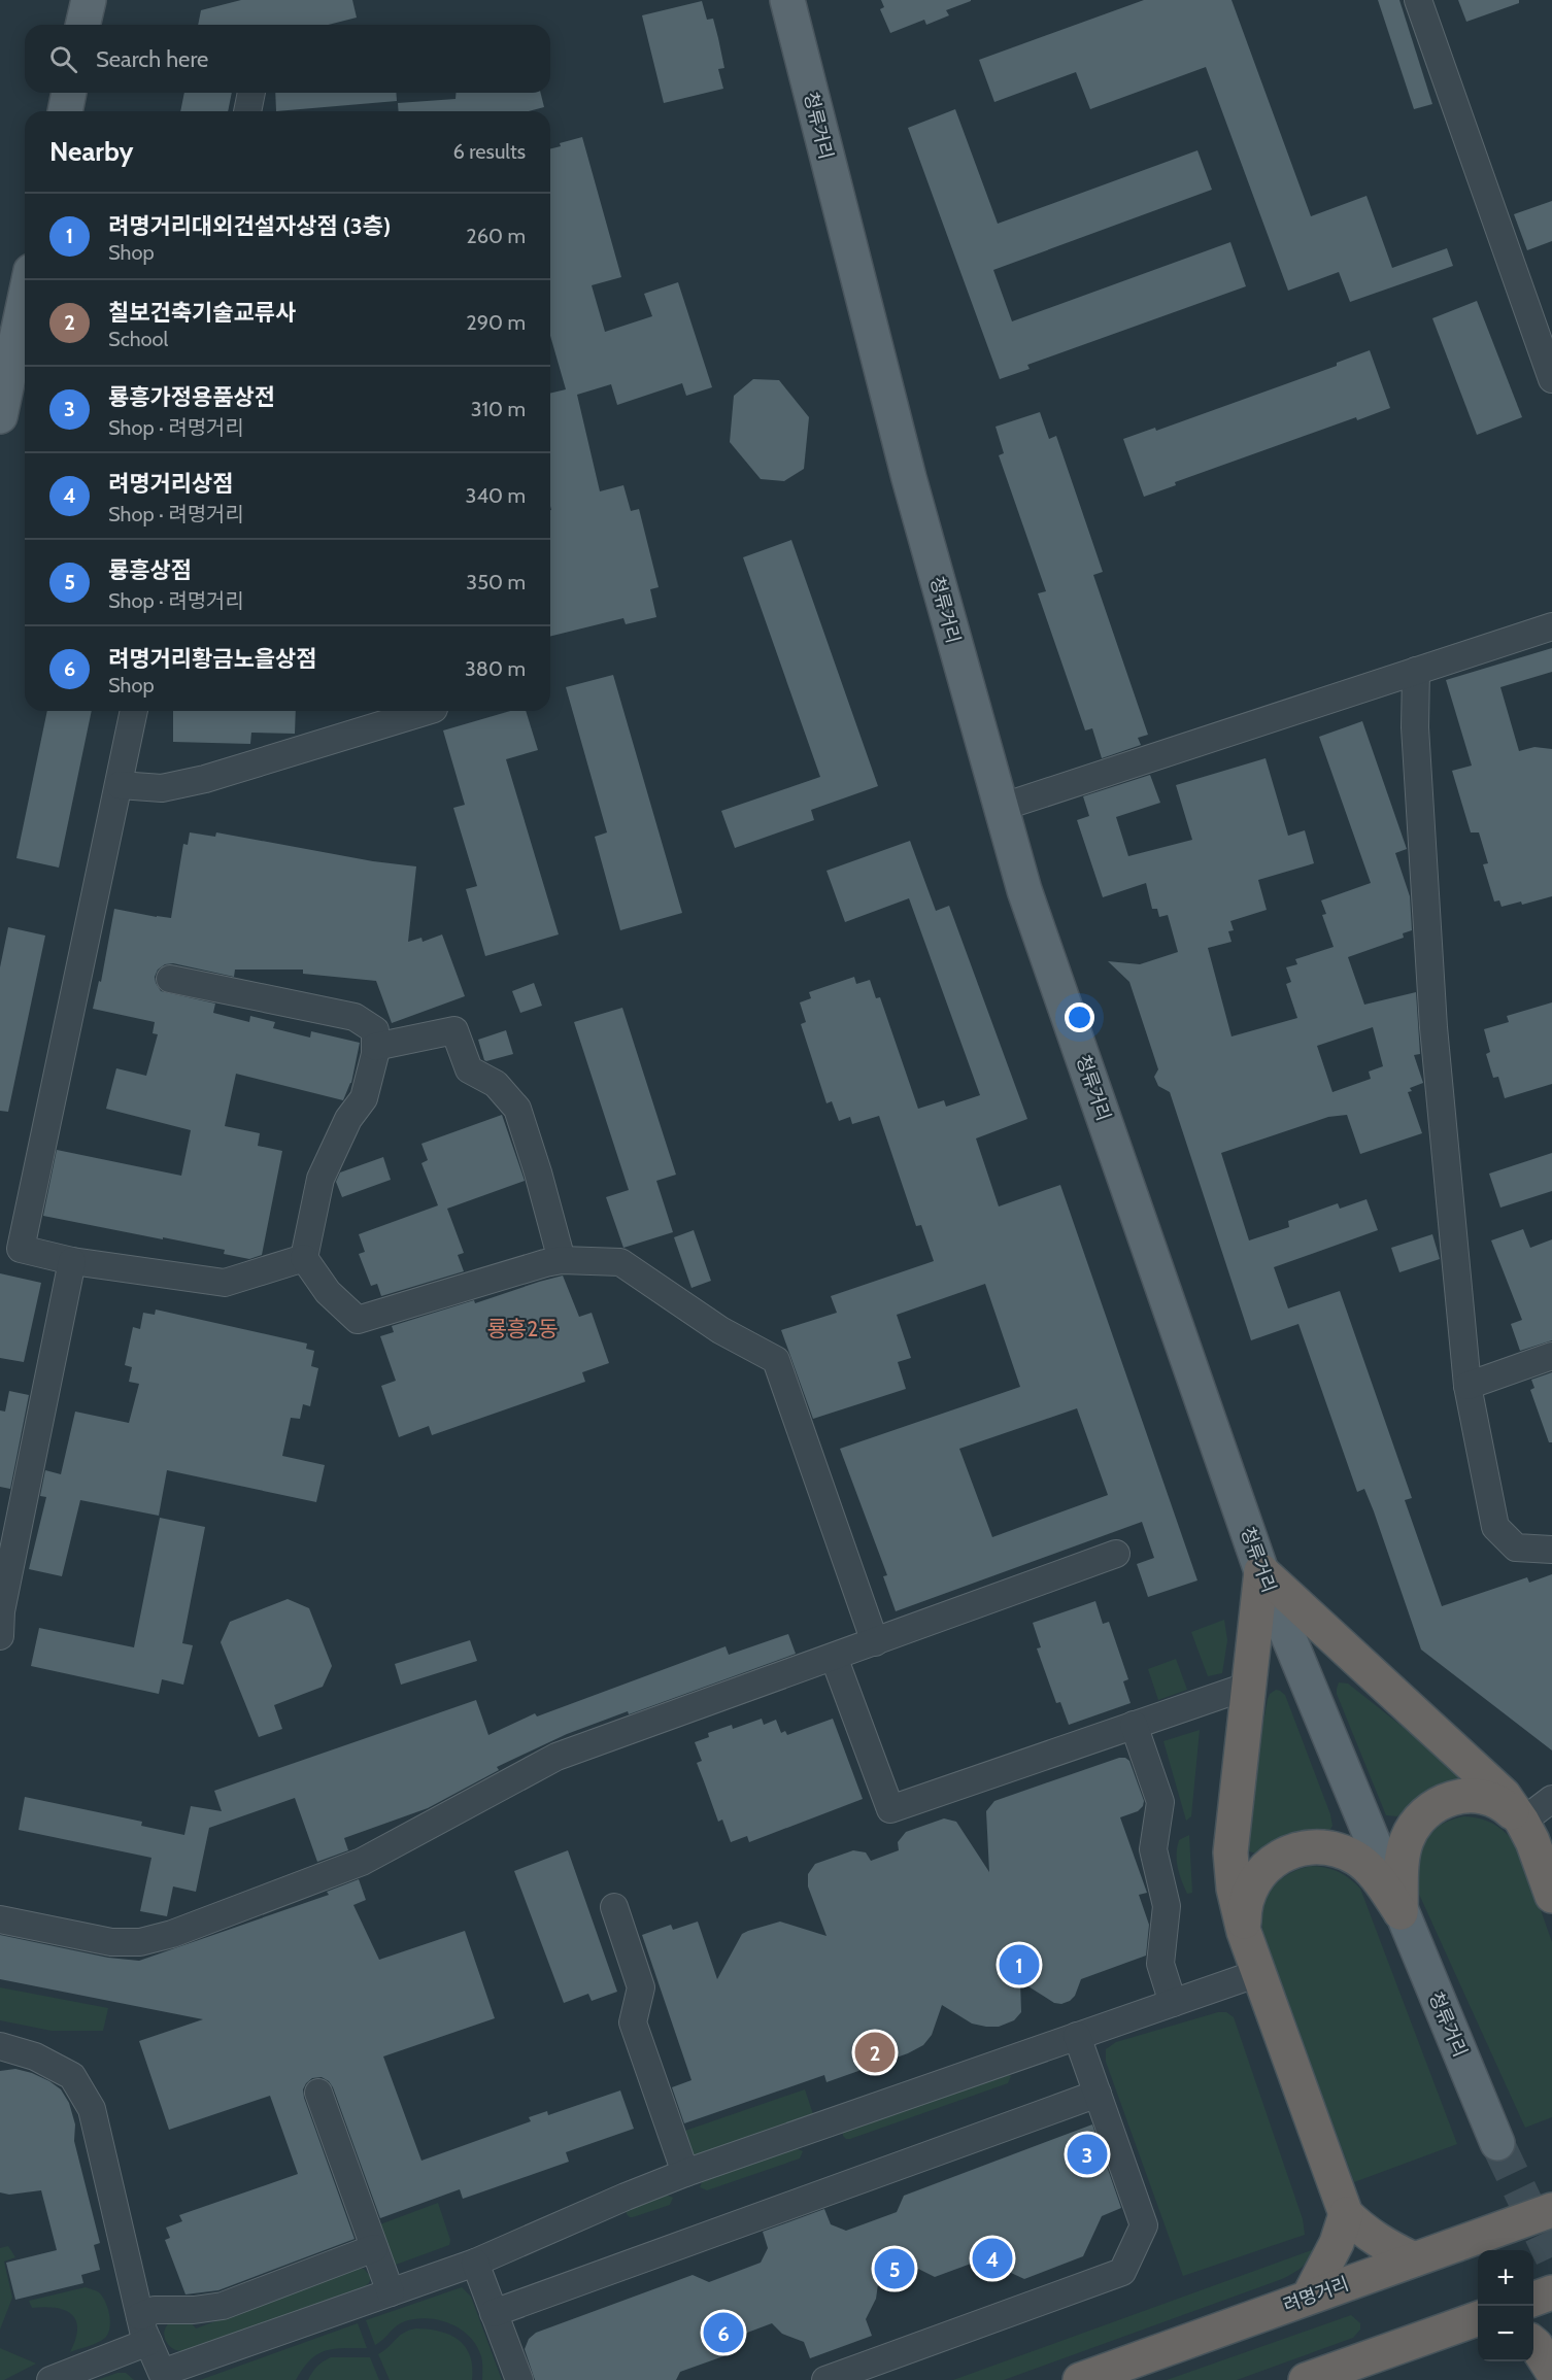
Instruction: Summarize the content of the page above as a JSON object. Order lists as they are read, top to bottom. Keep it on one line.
{"streets":{"highway":["려명거리"],"main road":["청류거리"]},"districts":["룡흥2동"],"page":{"search":"Search here","heading":["Nearby","6 results"],"list":[{"mark":"1","name":"려명거리대외건설자상점 (3층)","note":"Shop","value":"260 m"},{"mark":"2","name":"칠보건축기술교류사","note":"School","value":"290 m"},{"mark":"3","name":"룡흥가정용품상전","note":"Shop · 려명거리","value":"310 m"},{"mark":"4","name":"려명거리상점","note":"Shop · 려명거리","value":"340 m"},{"mark":"5","name":"룡흥상점","note":"Shop · 려명거리","value":"350 m"},{"mark":"6","name":"려명거리황금노을상점","note":"Shop","value":"380 m"}],"pins":["1","2","3","4","5","6"],"map_buttons":["+","−"]}}
